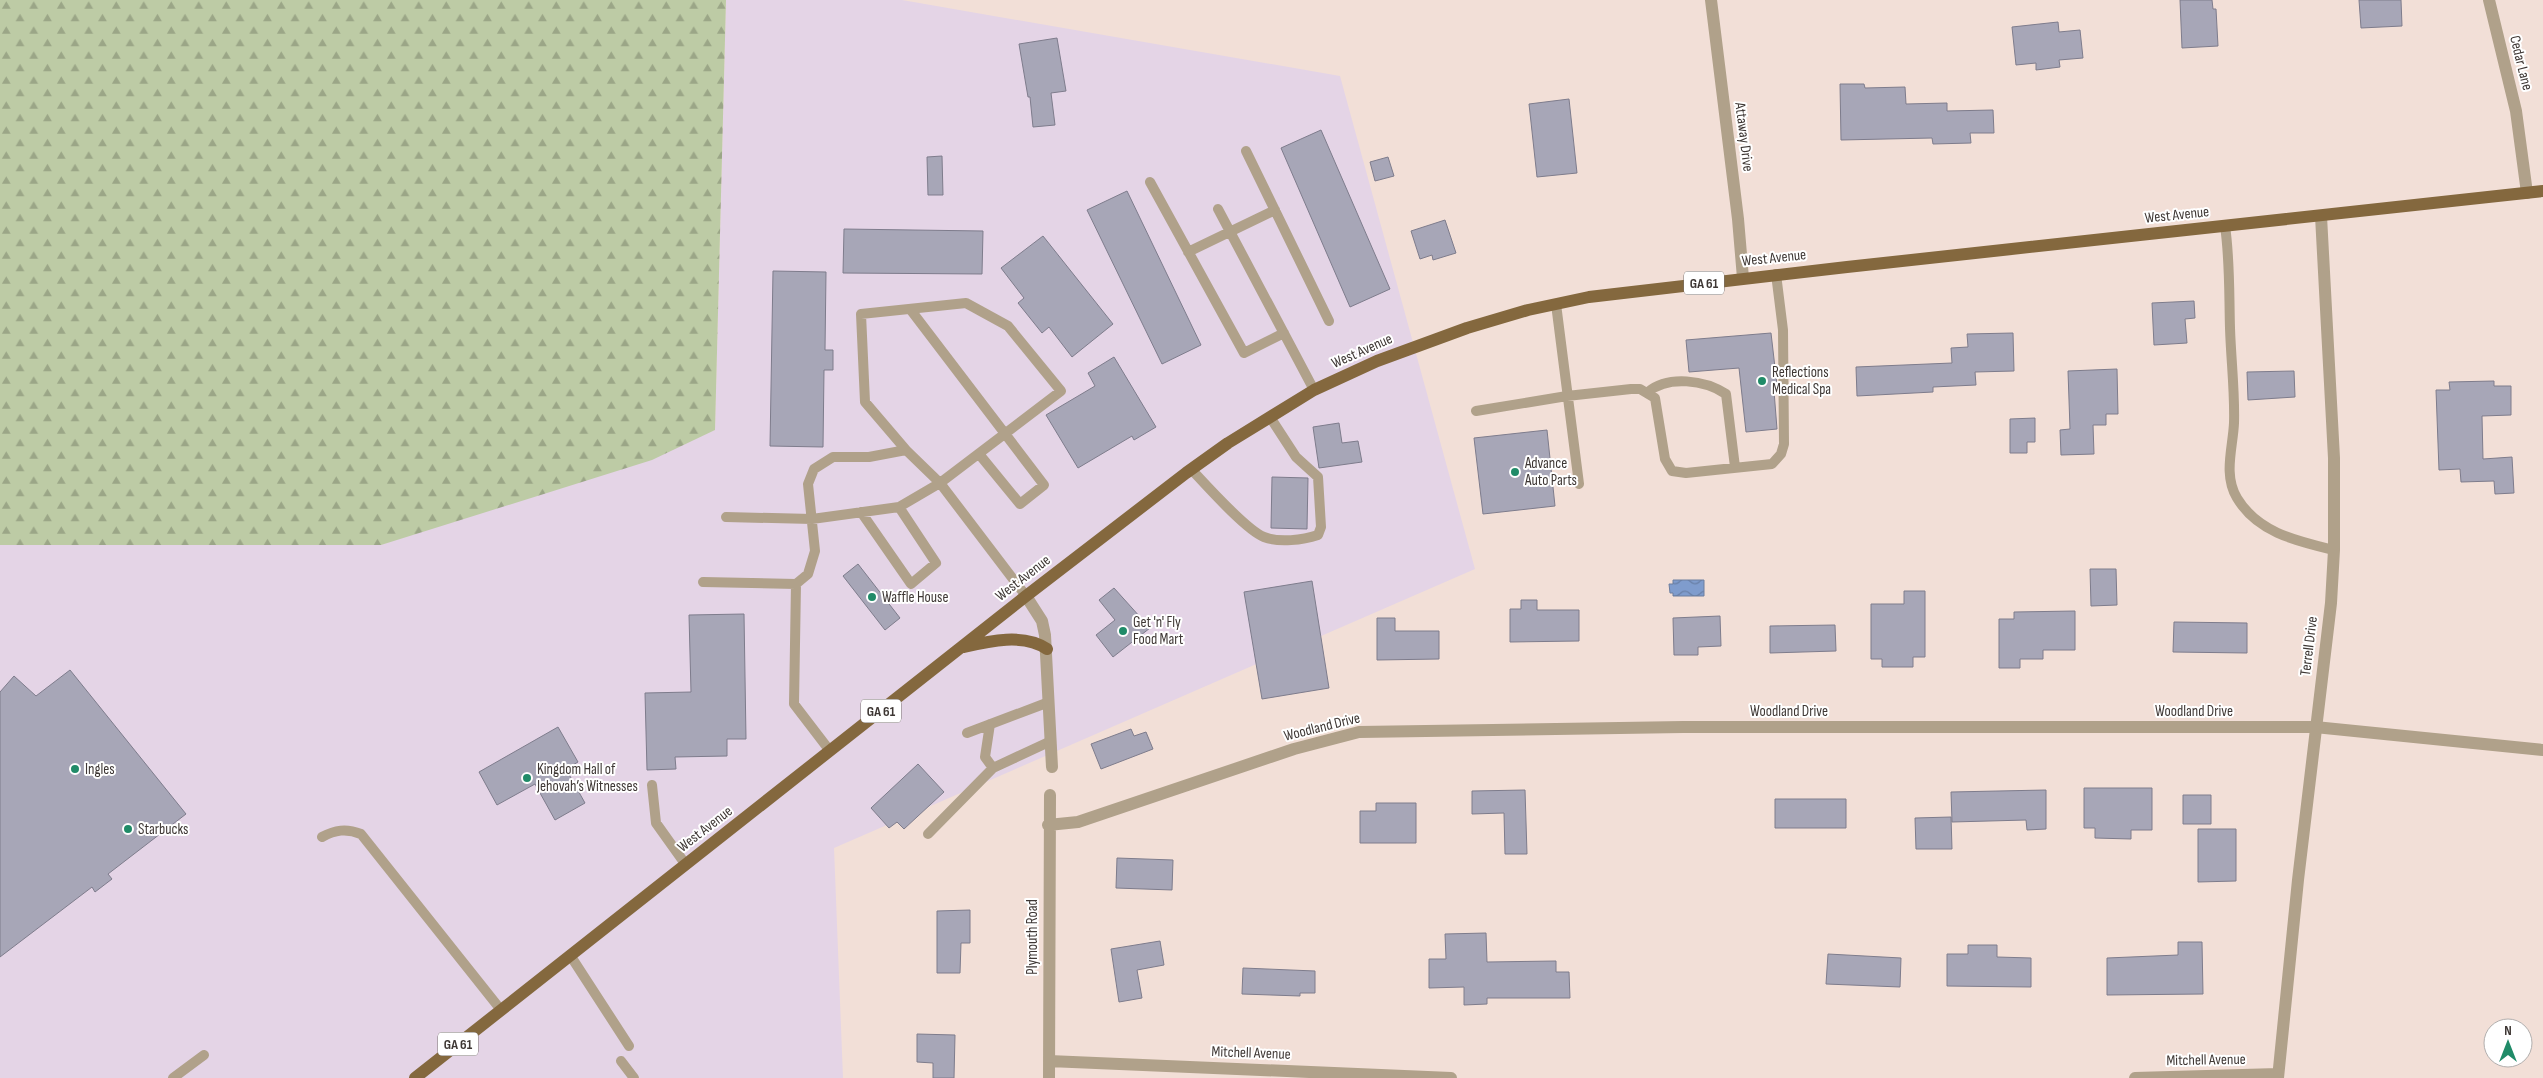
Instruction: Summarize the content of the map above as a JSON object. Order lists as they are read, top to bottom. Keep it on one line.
{"streets":{"main road":["West Avenue","GA 61"],"street":["Cedar Lane","Attaway Drive","Terrell Drive","Woodland Drive","Plymouth Road","Mitchell Avenue"]},"crossings":[["Cedar Lane","West Avenue"],["Attaway Drive","West Avenue"],["West Avenue","Terrell Drive"],["Terrell Drive","Woodland Drive"],["Terrell Drive","Mitchell Avenue"],["Woodland Drive","Plymouth Road"],["Plymouth Road","Mitchell Avenue"]],"places":["Reflections Medical Spa","Advance Auto Parts","Waffle House","Get 'n' Fly Food Mart","Ingles","Kingdom Hall of Jehovah’s Witnesses","Starbucks"],"north":"top"}
